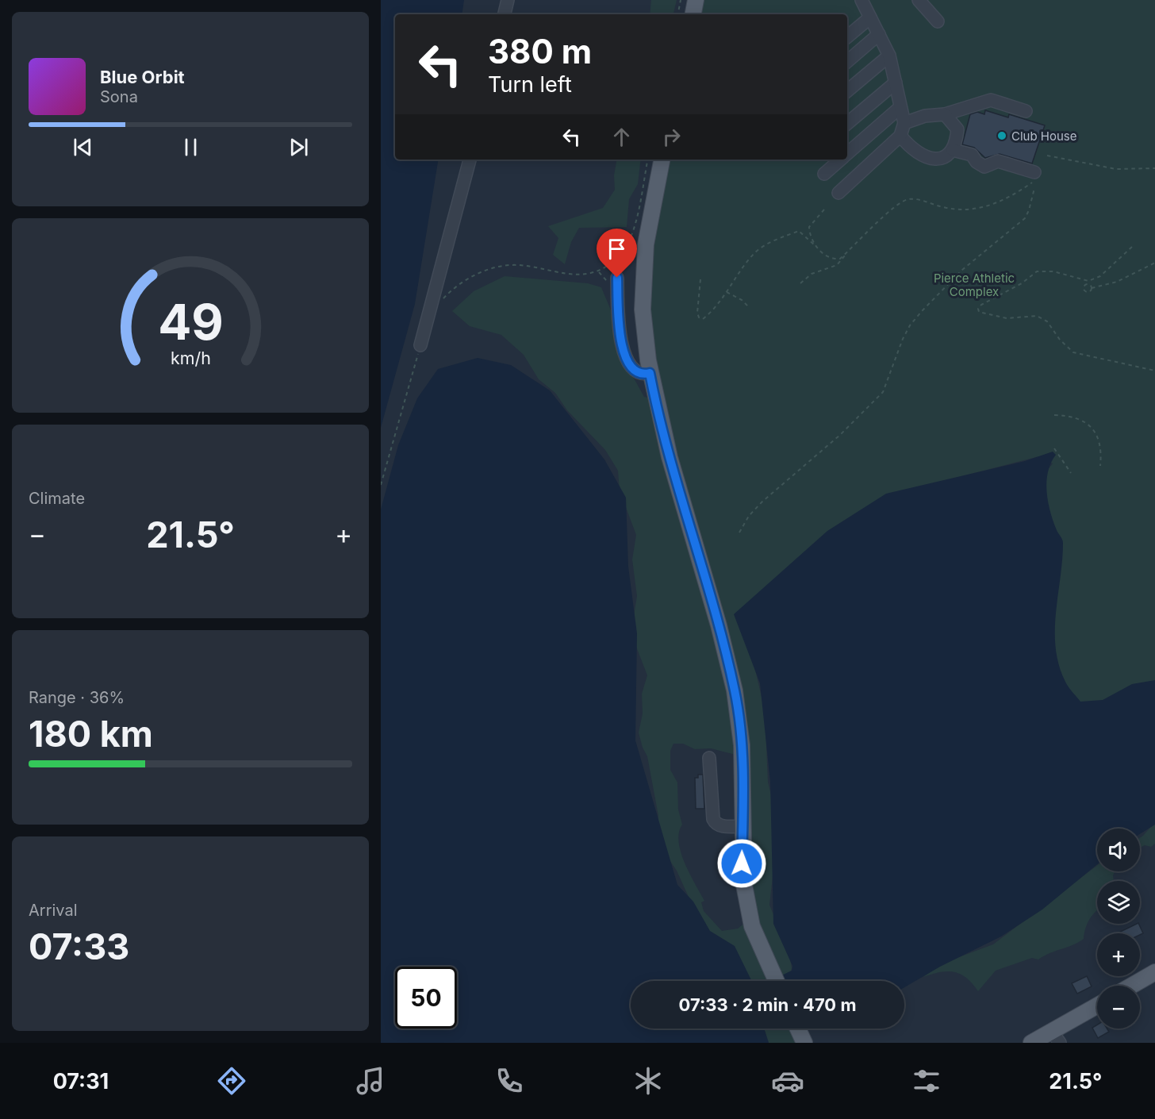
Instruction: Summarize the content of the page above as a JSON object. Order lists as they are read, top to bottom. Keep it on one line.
{"parks":["Pierce Athletic Complex"],"places":["Club House"],"page":{"turn":["380 m","Turn left"],"song":["Blue Orbit","Sona"],"tile":["Climate",["Range · 36%","180 km"],["Arrival","07:33"]],"heat":["−","21.5°","+"],"map_buttons":["+","−"],"limit":"50","trip":"07:33 · 2 min · 470 m","tabs":["07:31","21.5°"],"gauge":["49","km/h"]}}
